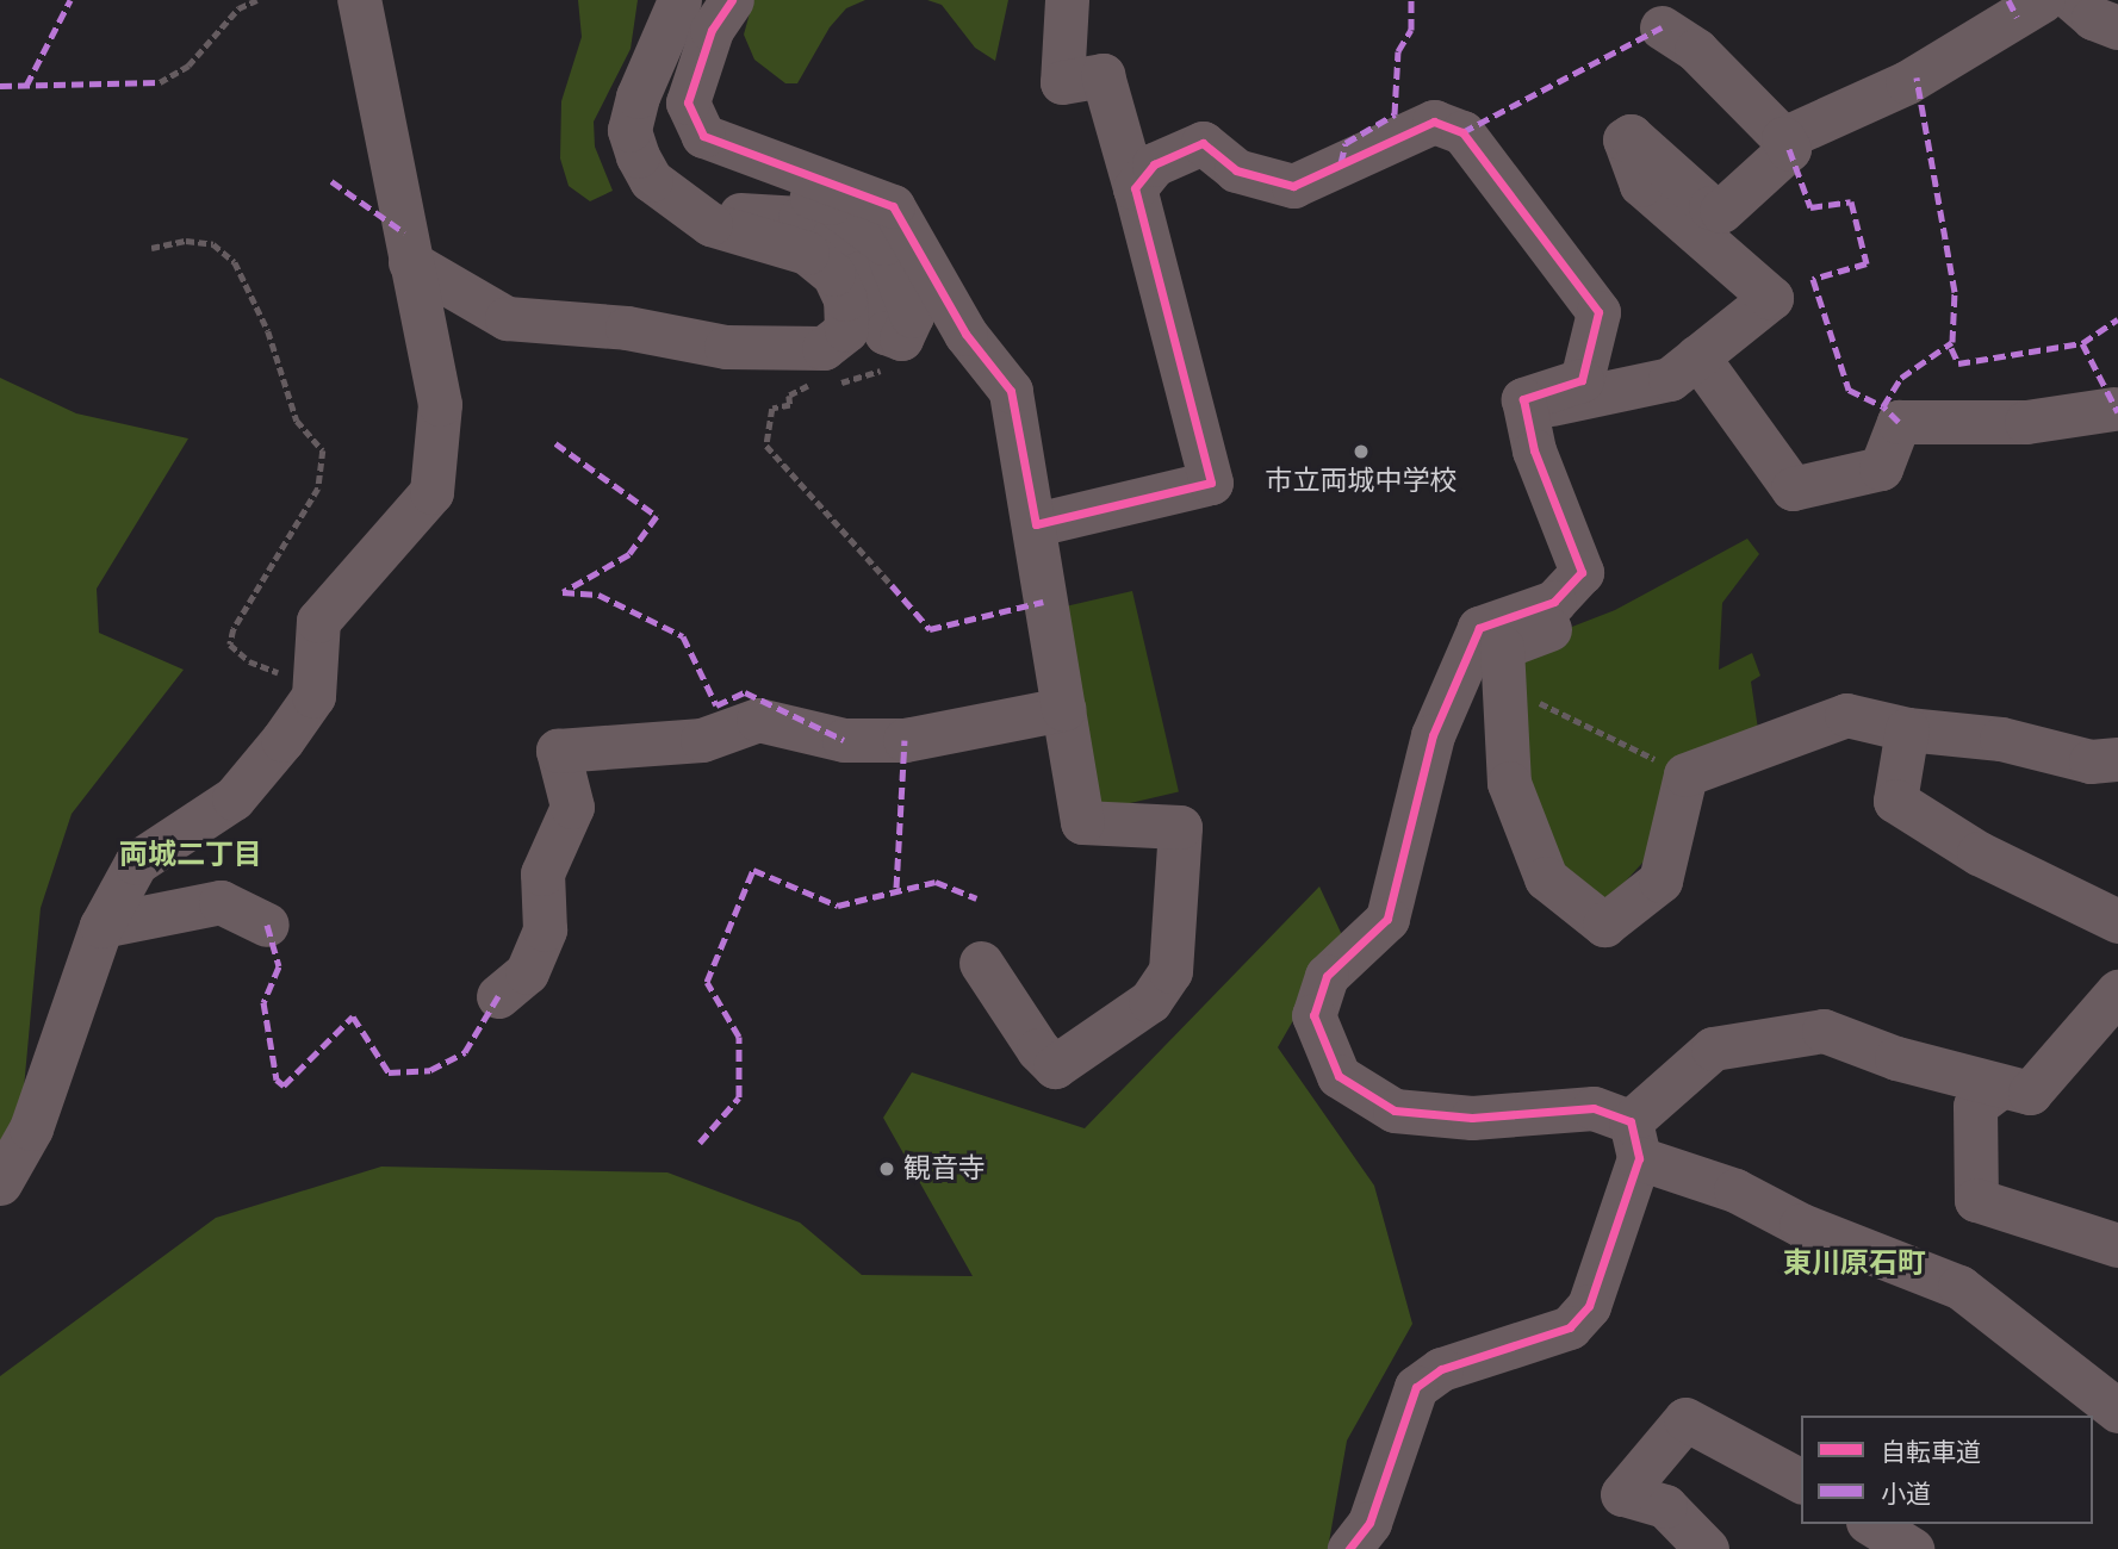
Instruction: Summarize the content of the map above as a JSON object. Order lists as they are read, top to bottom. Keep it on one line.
{"districts":["両城二丁目","東川原石町"],"places":["市立両城中学校","観音寺"],"legend":["自転車道","小道"]}
